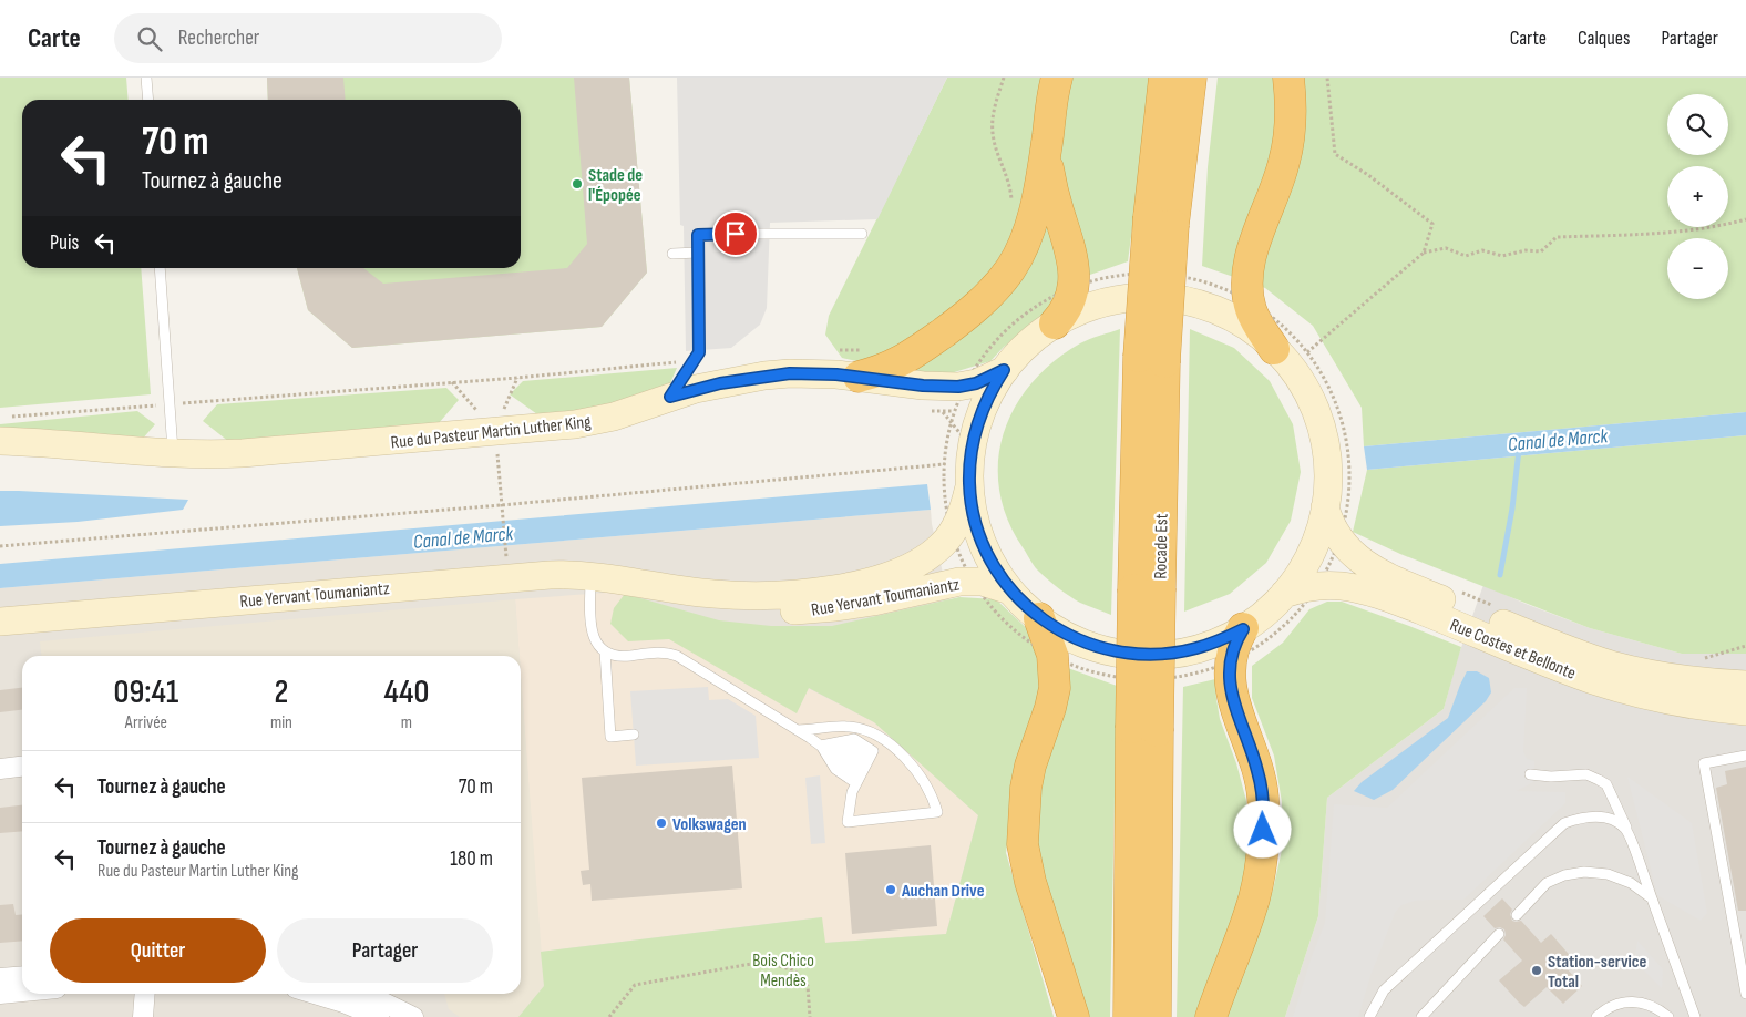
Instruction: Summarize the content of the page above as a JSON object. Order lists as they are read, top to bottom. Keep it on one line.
{"streets":{"highway":["Rocade Est"],"street":["Rue du Pasteur Martin Luther King","Rue Yervant Toumaniantz","Rue Costes et Bellonte"]},"water":["Canal de Marck"],"parks":["Bois Chico Mendès"],"places":["Stade de l'Épopée","Volkswagen","Auchan Drive","Station-service Total"],"page":{"header":"Carte","search":"Rechercher","nav":["Carte","Calques","Partager"],"map_buttons":["+","−"],"turn":["70 m","Tournez à gauche"],"then":"Puis","eta":["09:41","Arrivée","2","min","440","m"],"list":[{"name":"Tournez à gauche","value":"70 m"},{"name":"Tournez à gauche","note":"Rue du Pasteur Martin Luther King","value":"180 m"}],"buttons":["Quitter","Partager"]}}
